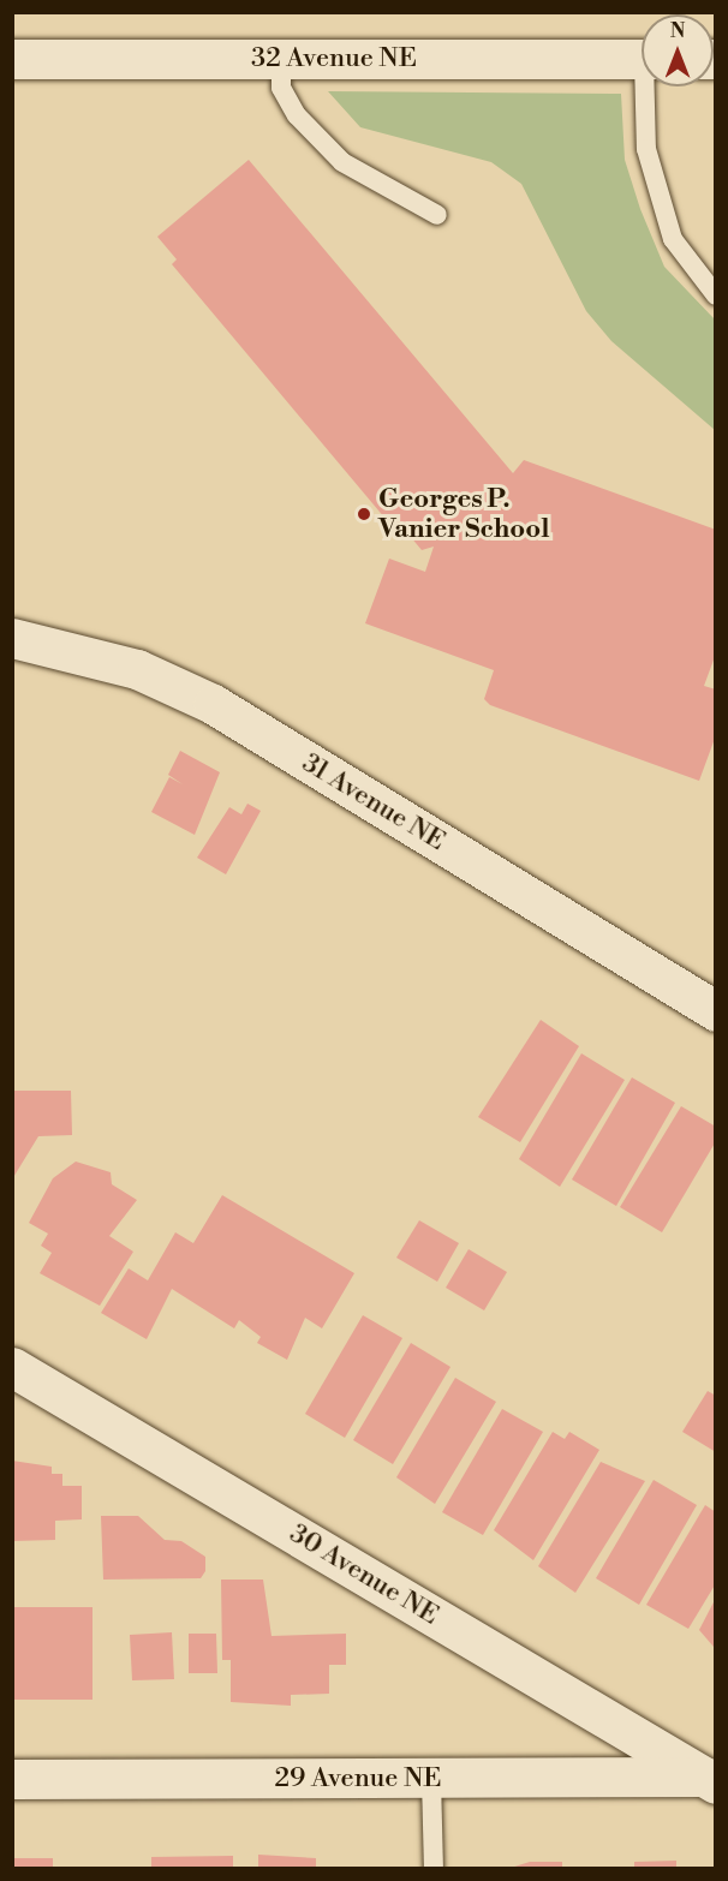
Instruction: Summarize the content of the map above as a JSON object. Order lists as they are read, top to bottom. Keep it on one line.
{"streets":{"street":["32 Avenue NE","31 Avenue NE","30 Avenue NE","29 Avenue NE"]},"crossings":[["30 Avenue NE","29 Avenue NE"]],"places":["Georges P. Vanier School"],"north":"top"}
